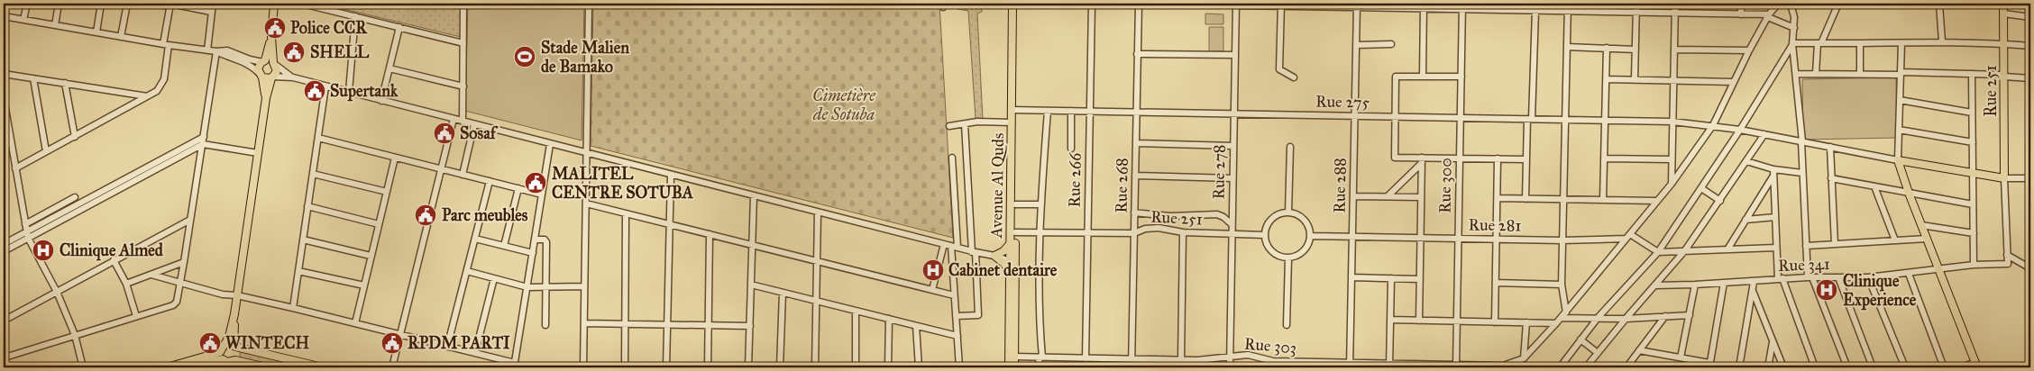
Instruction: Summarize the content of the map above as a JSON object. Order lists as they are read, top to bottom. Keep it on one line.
{"streets":{"main road":["Rue 251","Avenue Al Quds"],"street":["Rue 275","Rue 278","Rue 266","Rue 268","Rue 288","Rue 300","Rue 281","Rue 341","Rue 303"]},"crossings":[["Rue 251","Rue 278"],["Rue 251","Rue 266"],["Rue 251","Avenue Al Quds"],["Rue 251","Rue 268"],["Rue 251","Rue 281"],["Rue 275","Rue 278"],["Rue 275","Rue 266"],["Rue 275","Avenue Al Quds"],["Rue 275","Rue 268"],["Rue 275","Rue 288"],["Rue 275","Rue 300"],["Rue 278","Rue 303"],["Rue 266","Rue 303"],["Avenue Al Quds","Rue 303"],["Rue 268","Rue 303"],["Rue 288","Rue 281"],["Rue 288","Rue 303"],["Rue 300","Rue 281"],["Rue 300","Rue 303"]],"parks":["Cimetière de Sotuba"],"places":{"public building":["Police CCR","SHELL","Supertank","Sosaf","MALITEL CENTRE SOTUBA","Parc meubles","WINTECH","RPDM PARTI"],"sports":["Stade Malien de Bamako"],"hospital":["Clinique Almed","Cabinet dentaire","Clinique Experience"]}}
